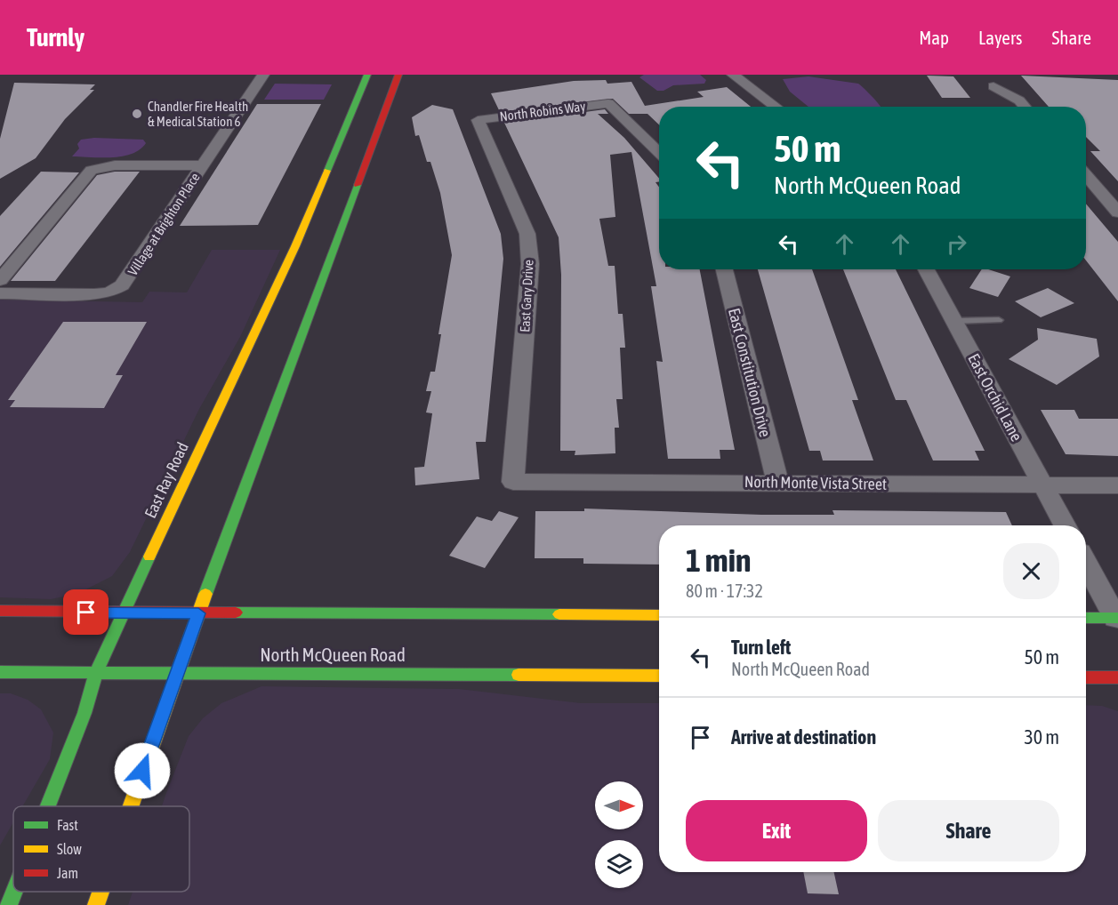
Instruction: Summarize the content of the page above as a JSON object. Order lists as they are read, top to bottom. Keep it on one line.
{"streets":{"main road":["East Ray Road","North McQueen Road"],"street":["North Robins Way","Village at Brighton Place","East Gary Drive","East Constitution Drive","East Orchid Lane","North Monte Vista Street"]},"crossings":[["North Robins Way","East Gary Drive"],["East Gary Drive","North Monte Vista Street"],["East Constitution Drive","North Monte Vista Street"],["East Orchid Lane","North Monte Vista Street"],["East Ray Road","North McQueen Road"]],"places":["Chandler Fire Health & Medical Station 6"],"legend":["Fast","Slow","Jam"],"north":"right","page":{"header":"Turnly","nav":["Map","Layers","Share"],"turn":["50 m","North McQueen Road"],"heading":["1 min","80 m · 17:32"],"list":[{"name":"Turn left","note":"North McQueen Road","value":"50 m"},{"name":"Arrive at destination","value":"30 m"}],"buttons":["Exit","Share"]}}
